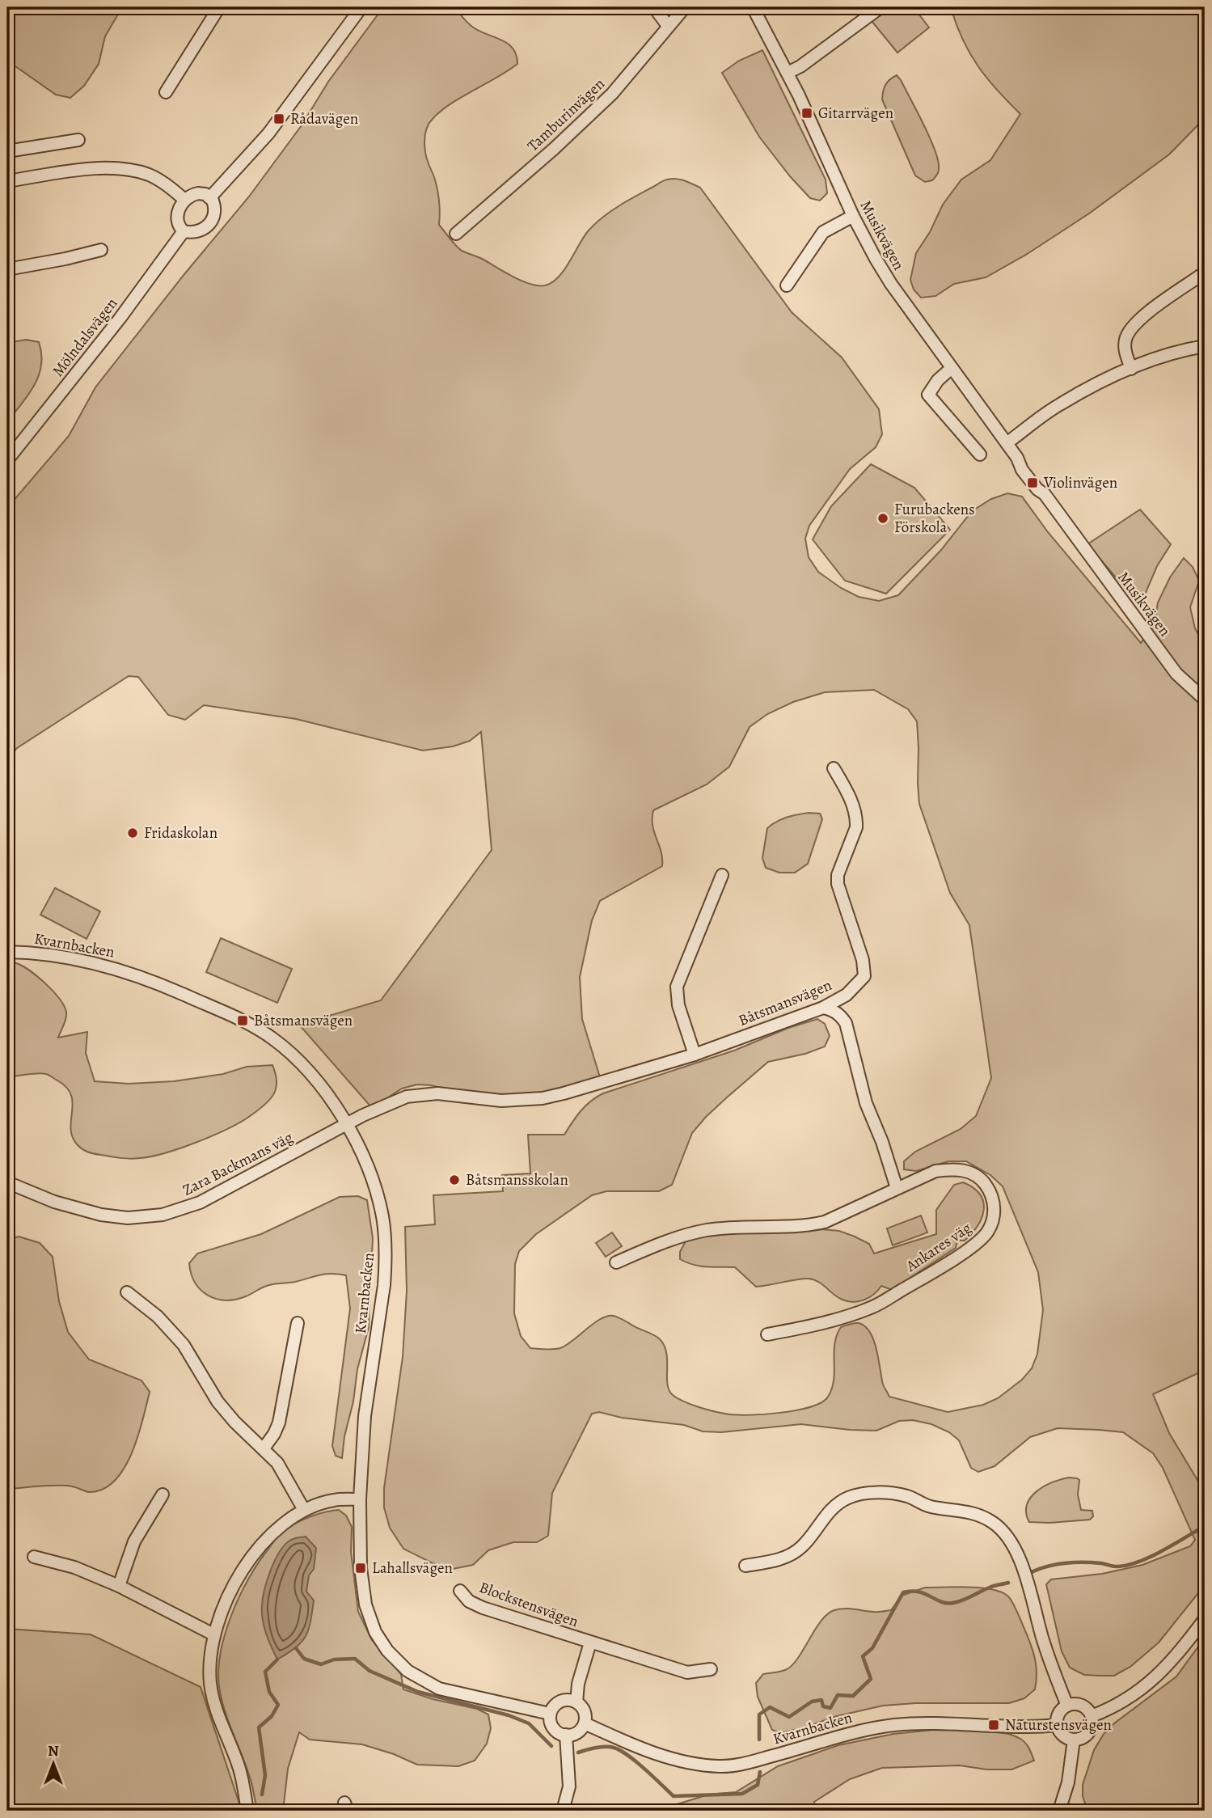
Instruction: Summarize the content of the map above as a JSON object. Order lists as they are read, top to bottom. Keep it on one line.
{"streets":{"street":["Tamburinvägen","Musikvägen","Mölndalsvägen","Kvarnbacken","Båtsmansvägen","Zara Backmans väg","Ankares väg","Blockstensvägen"]},"crossings":[["Kvarnbacken","Båtsmansvägen"],["Kvarnbacken","Zara Backmans väg"],["Kvarnbacken","Blockstensvägen"],["Båtsmansvägen","Zara Backmans väg"]],"places":{"transit":["Gitarrvägen","Rådavägen","Violinvägen","Båtsmansvägen","Lahallsvägen","Naturstensvägen"],"other":["Furubackens Förskola","Fridaskolan","Båtsmansskolan"]},"north":"top"}
